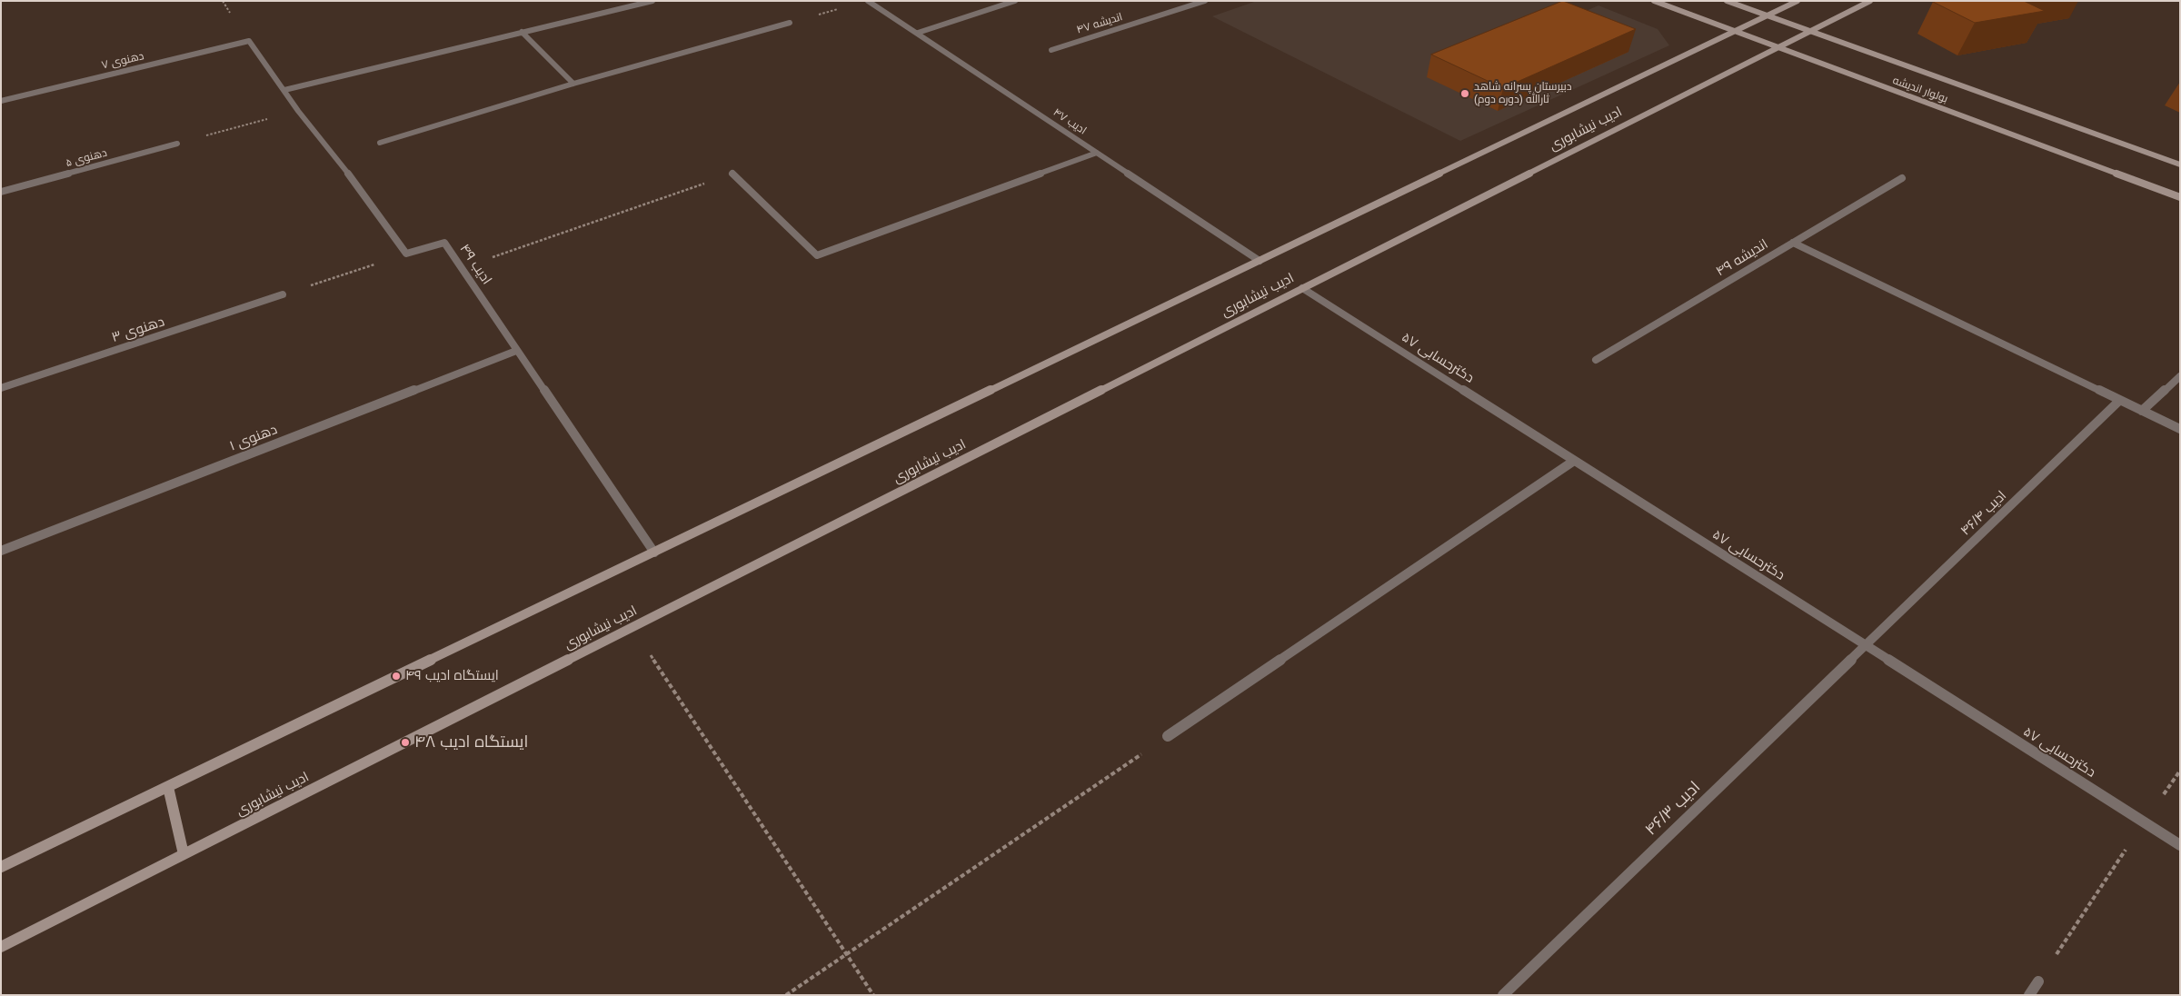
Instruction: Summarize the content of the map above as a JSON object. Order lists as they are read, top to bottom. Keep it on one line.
{"streets":{"street":["اندیشه ۴۷","دهنوی ۷","بولوار اندیشه","ادیب ۴۷","ادیب نیشابوری","دهنوی ۵","اندیشه ۴۹","ادیب ۴۹","دهنوی ۳","دکترحسابی ۵۷","دهنوی ۱","ادیب ۴۶/۴","ادیب ۴۶/۳"]},"crossings":[["بولوار اندیشه","ادیب نیشابوری"],["ادیب ۴۷","ادیب نیشابوری"],["ادیب نیشابوری","ادیب ۴۹"],["ادیب نیشابوری","دکترحسابی ۵۷"],["ادیب ۴۹","دهنوی ۱"],["دکترحسابی ۵۷","ادیب ۴۶/۴"],["دکترحسابی ۵۷","ادیب ۴۶/۳"],["ادیب ۴۶/۴","ادیب ۴۶/۳"]],"places":["دبیرستان پسرانه شاهد ثارالله (دوره دوم)","ایستگاه ادیب ۴۹","ایستگاه ادیب ۴۸"]}
